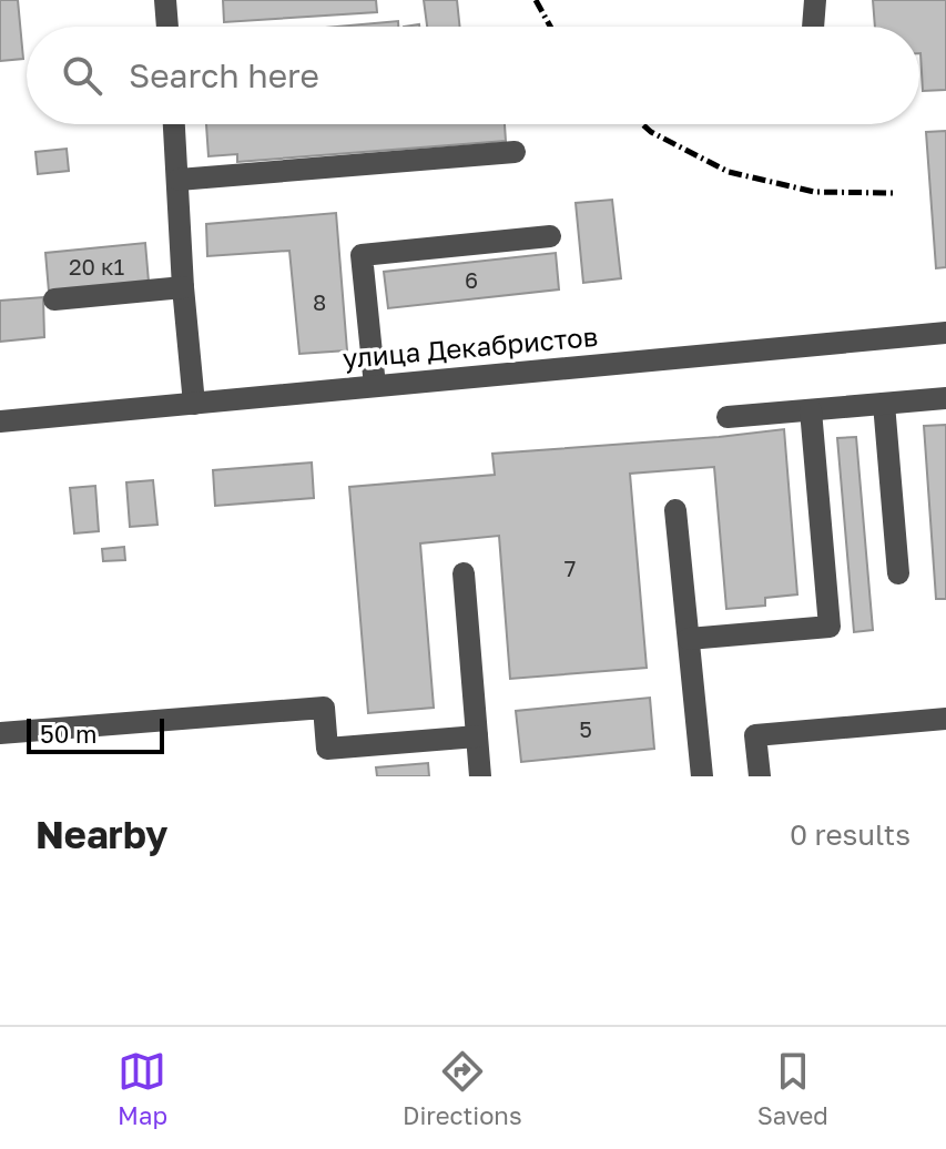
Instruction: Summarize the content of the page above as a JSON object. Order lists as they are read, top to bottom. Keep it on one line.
{"streets":{"street":["улица Декабристов"]},"house_numbers":["20 к1","6","8","7","5"],"scale_bar":"50 m","page":{"search":"Search here","scale":"50 m","heading":["Nearby","0 results"],"nav":["Map","Directions","Saved"]}}
